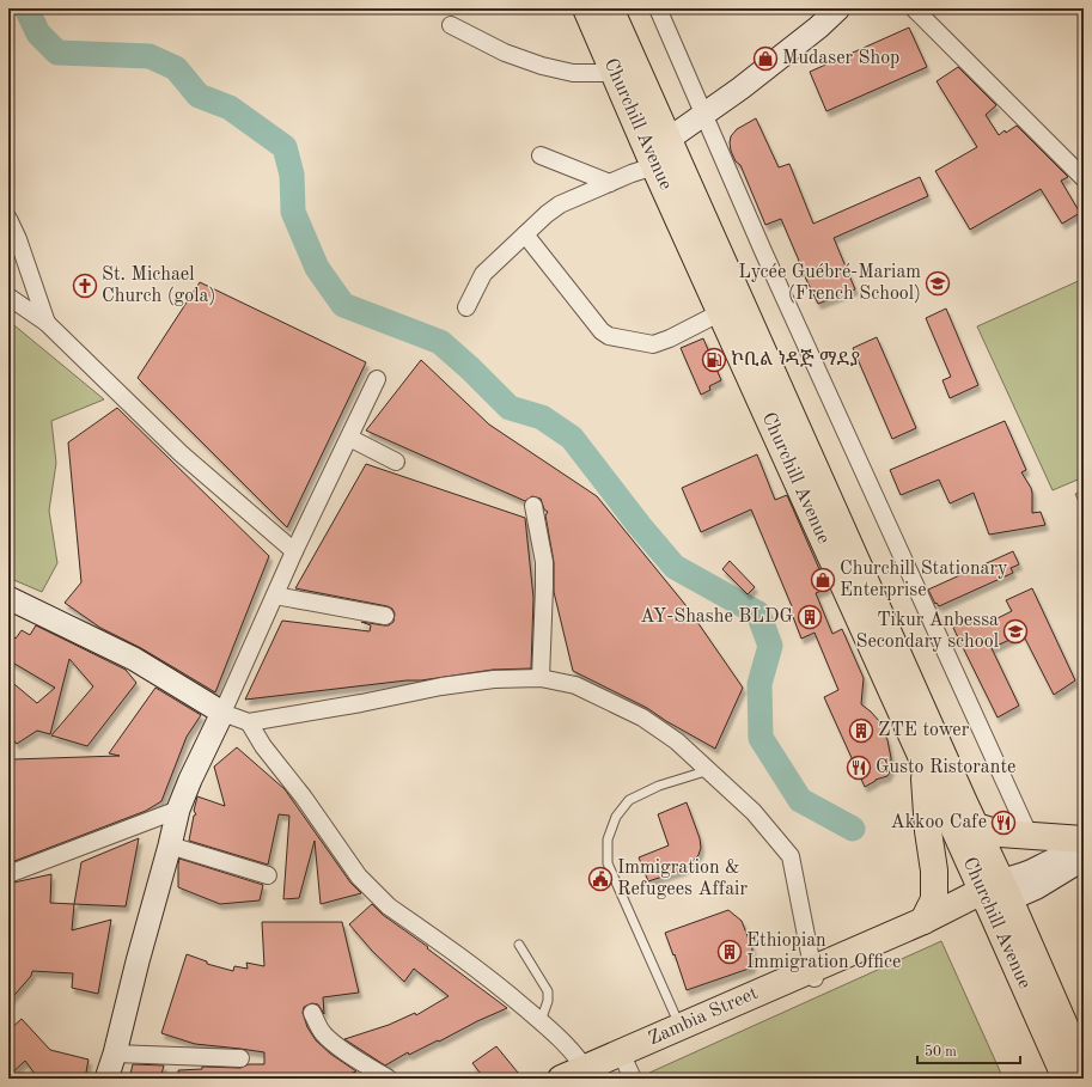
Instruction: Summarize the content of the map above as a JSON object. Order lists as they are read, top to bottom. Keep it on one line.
{"streets":{"main road":["Churchill Avenue","Zambia Street"]},"crossings":[["Churchill Avenue","Zambia Street"]],"places":{"shop":["Mudaser Shop","Churchill Stationary Enterprise"],"school or university":["Lycée Guébré-Mariam (French School)","Tikur Anbessa Secondary school"],"church":["St. Michael Church (gola)"],"fuel station":["ኮቢል ነዳጅ ማደያ"],"building":["AY-Shashe BLDG","ZTE tower","Ethiopian Immigration Office"],"restaurant":["Gusto Ristorante","Akkoo Cafe"],"public building":["Immigration & Refugees Affair"]},"scale_bar":"50 m"}
